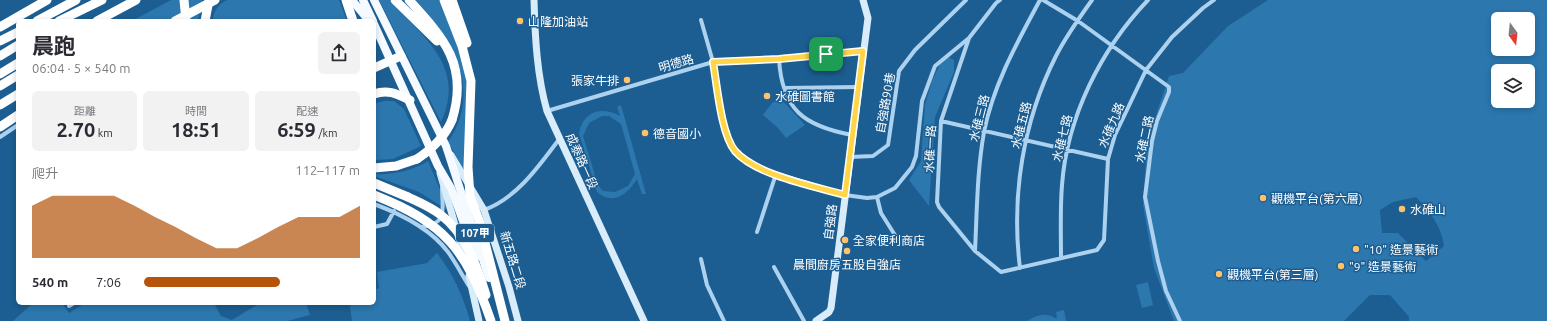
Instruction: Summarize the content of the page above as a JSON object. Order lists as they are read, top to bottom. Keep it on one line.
{"streets":{"main road":["成泰路一段","自強路","107甲","新五路二段"],"street":["明德路","自強路90巷","水碓三路","水碓五路","水碓九路","水碓七路","水碓二路","水碓一路"]},"crossings":[["明德路","水碓一路"],["明德路","成泰路一段"],["明德路","自強路"],["自強路90巷","自強路"],["水碓三路","水碓一路"],["水碓五路","水碓二路"],["水碓五路","水碓一路"],["水碓九路","水碓七路"],["水碓九路","水碓二路"],["水碓七路","水碓二路"],["水碓一路","自強路"]],"places":["山隆加油站","張家牛排","水碓圖書館","德音國小","觀機平台(第六層)","水碓山","全家便利商店","\"10\" 造景藝術","晨間廚房五股自強店","\"9\" 造景藝術","觀機平台(第三層)"],"north":"bottom","page":{"heading":["晨跑","06:04 · 5 × 540 m"],"stats":[["距離","2.70 km"],["時間","18:51"],["配速","6:59 /km"]],"chart":["爬升","112–117 m"],"list":[{"name":"540 m","note":"7:06"}]}}
